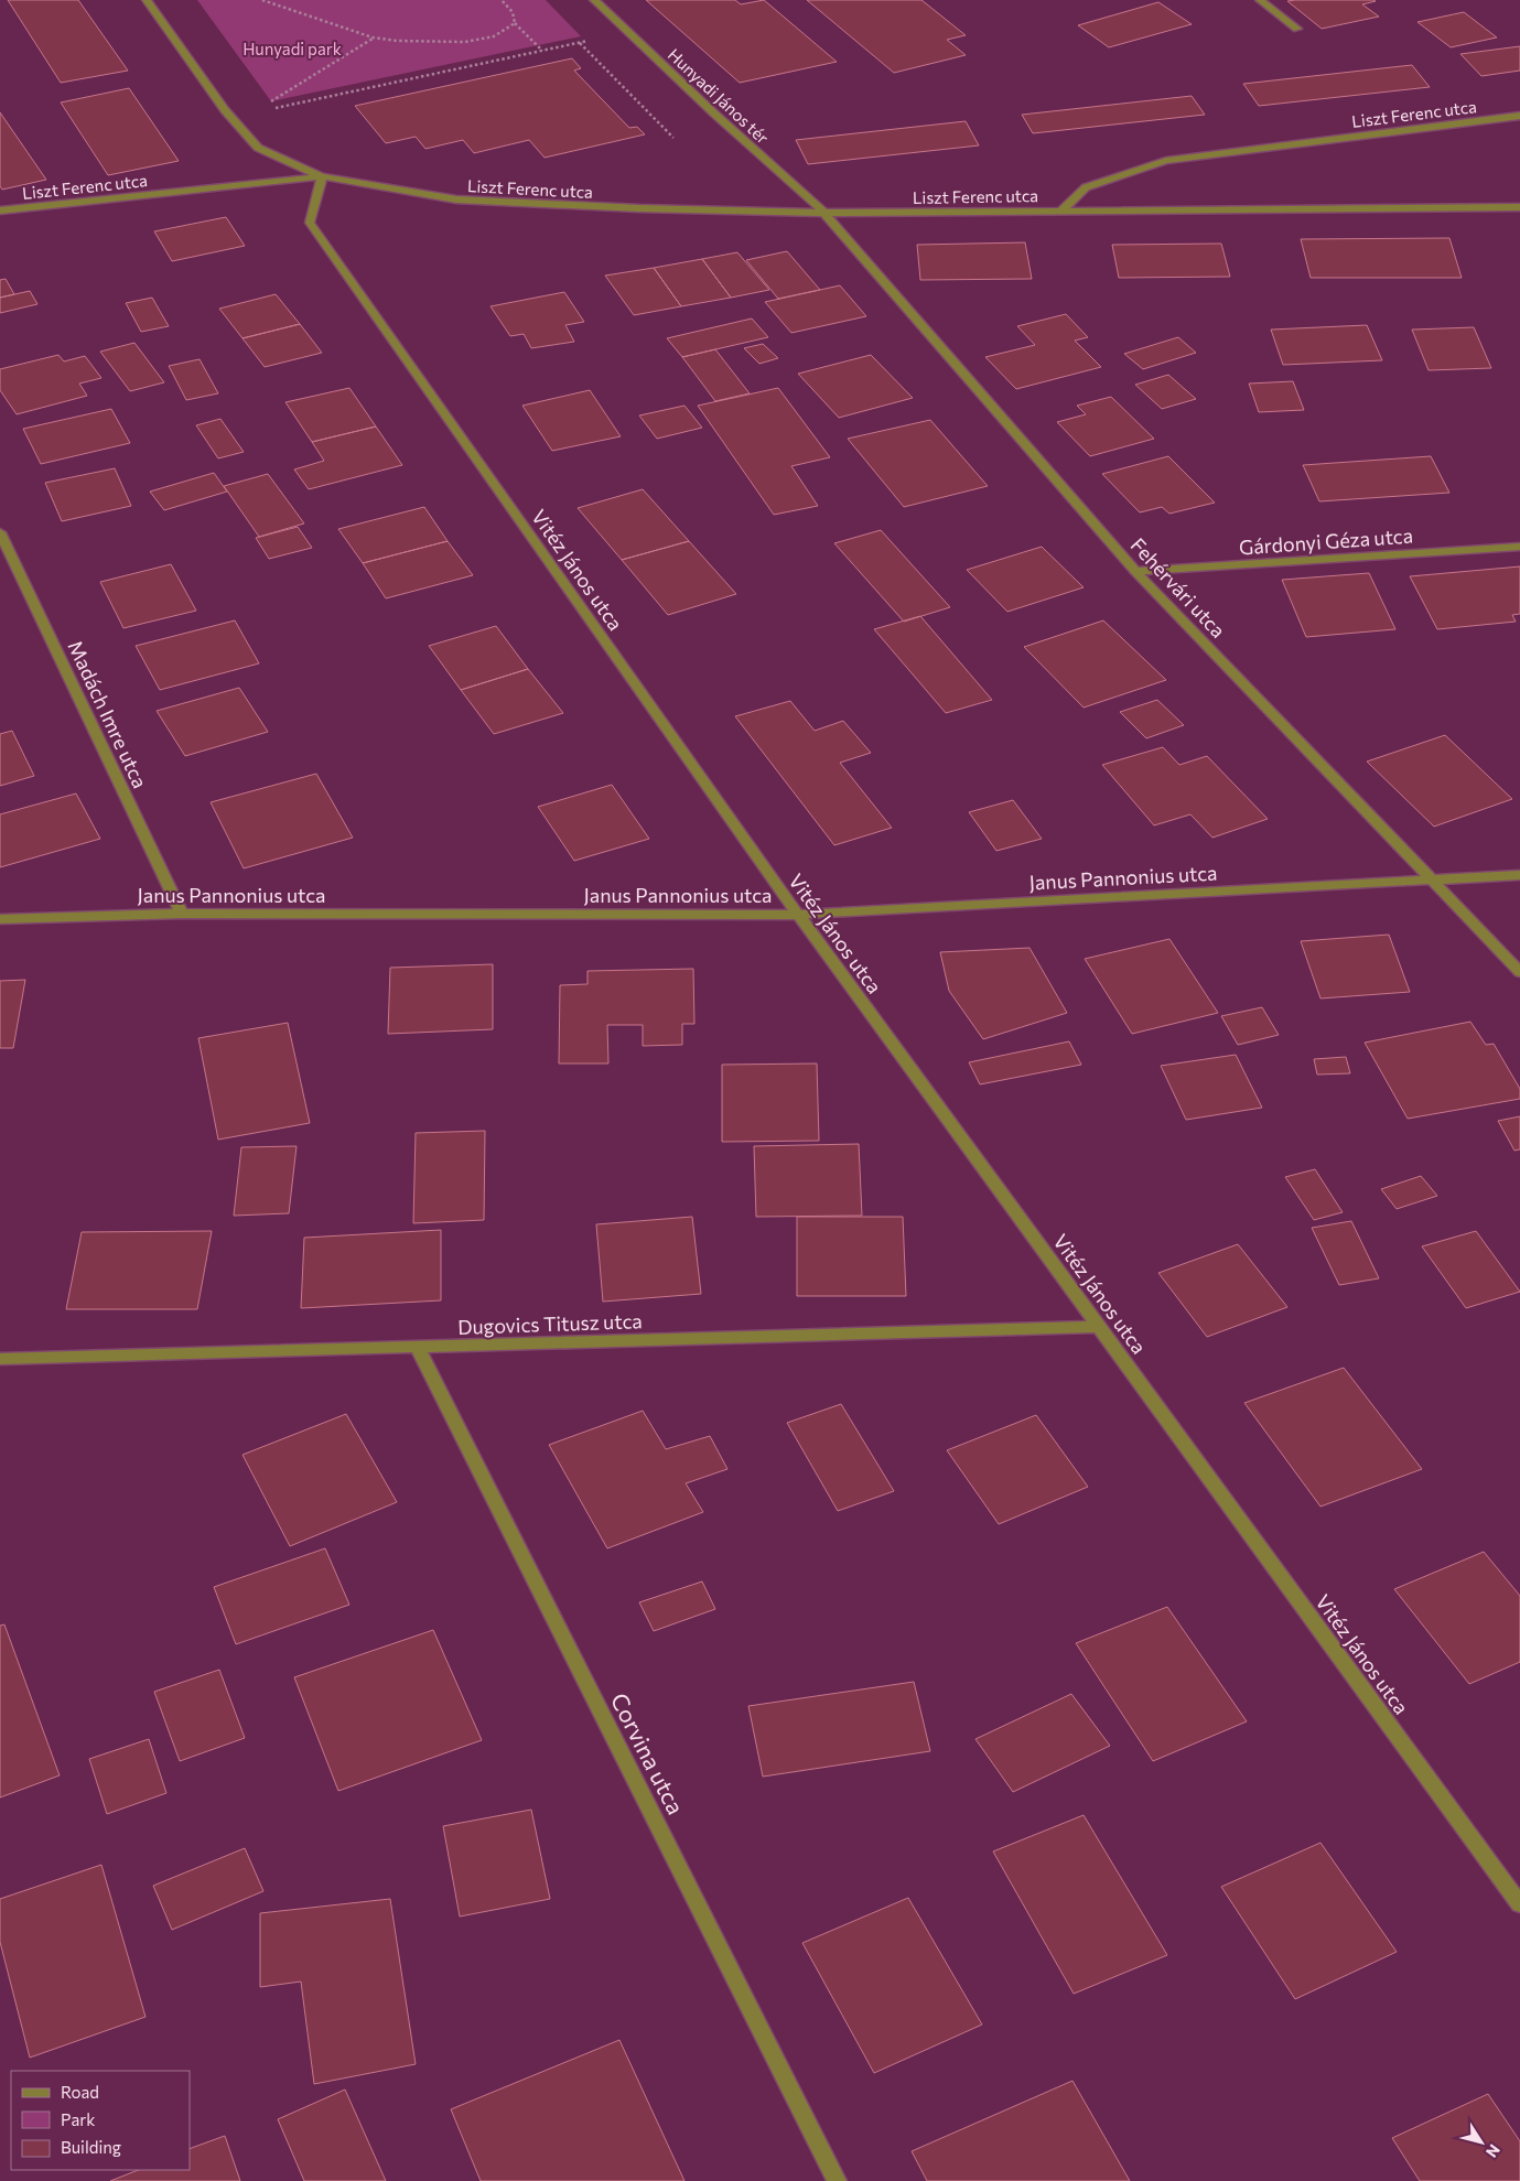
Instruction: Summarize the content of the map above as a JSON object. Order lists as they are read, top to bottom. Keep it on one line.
{"streets":{"street":["Hunyadi János tér","Liszt Ferenc utca","Gárdonyi Géza utca","Vitéz János utca","Fehérvári utca","Madách Imre utca","Janus Pannonius utca","Dugovics Titusz utca","Corvina utca"]},"crossings":[["Hunyadi János tér","Liszt Ferenc utca"],["Hunyadi János tér","Fehérvári utca"],["Liszt Ferenc utca","Vitéz János utca"],["Liszt Ferenc utca","Fehérvári utca"],["Gárdonyi Géza utca","Fehérvári utca"],["Vitéz János utca","Janus Pannonius utca"],["Vitéz János utca","Dugovics Titusz utca"],["Fehérvári utca","Janus Pannonius utca"],["Madách Imre utca","Janus Pannonius utca"],["Dugovics Titusz utca","Corvina utca"]],"parks":["Hunyadi park"],"legend":["Road","Park","Building"],"north":"bottom right"}
